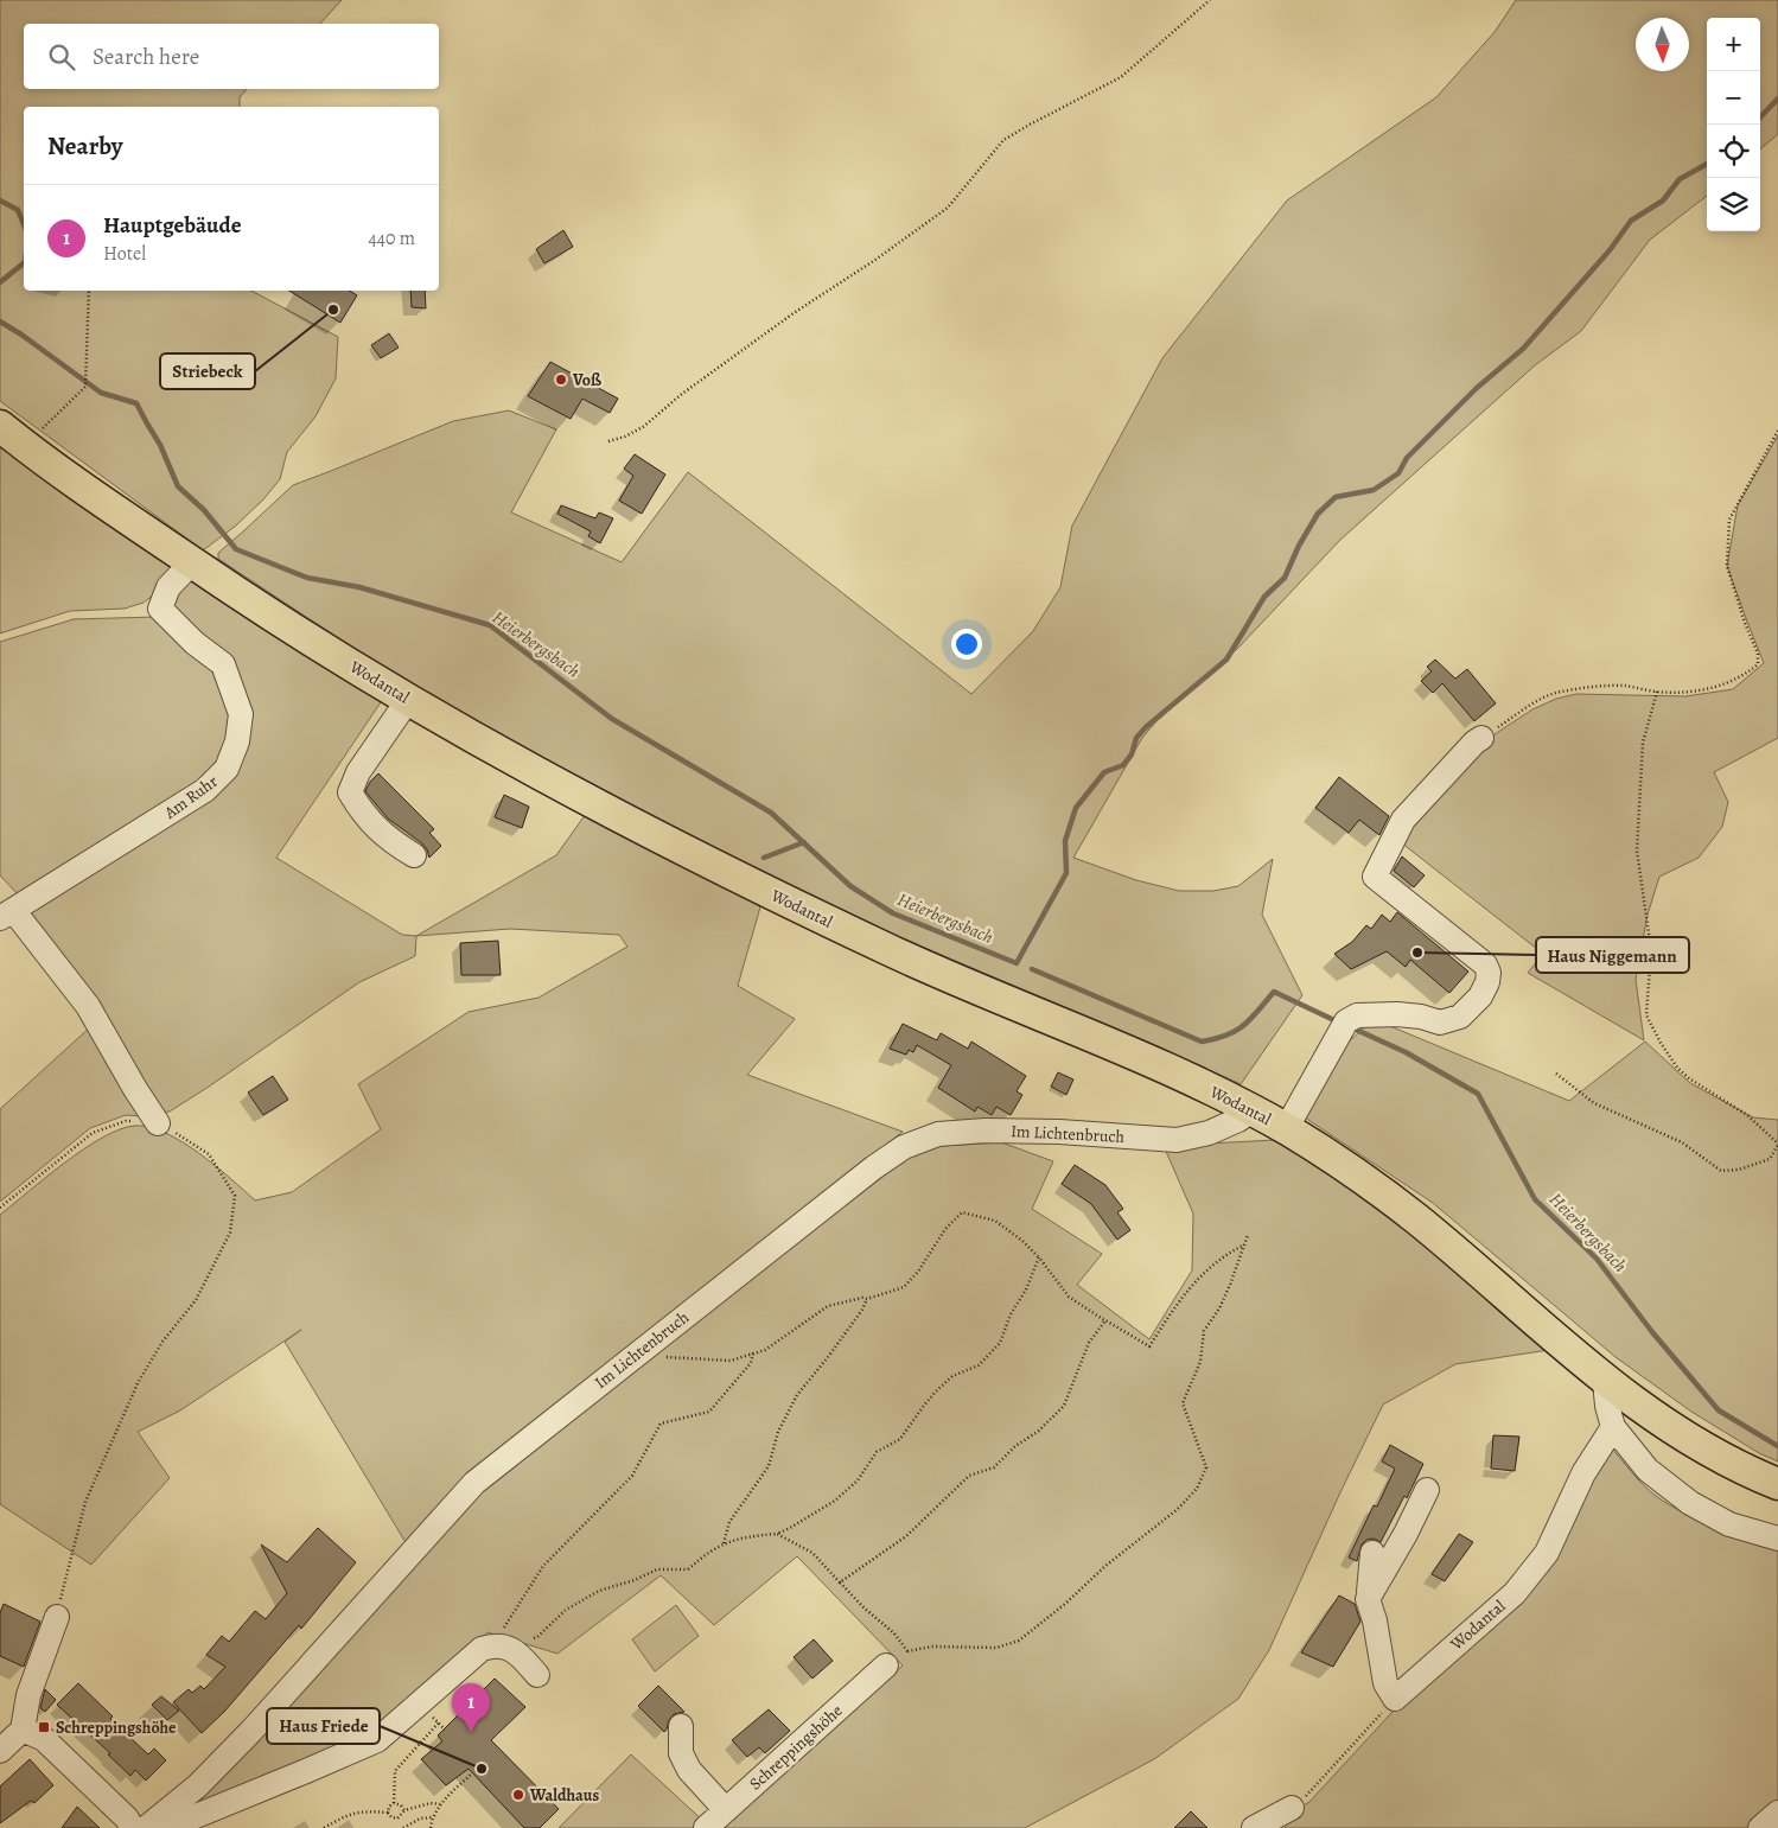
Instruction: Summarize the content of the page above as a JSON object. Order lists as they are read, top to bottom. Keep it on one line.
{"streets":{"main road":["Wodantal"],"street":["Am Ruhr","Im Lichtenbruch","Schreppingshöhe"]},"crossings":[["Wodantal","Am Ruhr"],["Wodantal","Im Lichtenbruch"]],"water":["Heierbergsbach"],"places":{"other":["Striebeck","Voß","Haus Niggemann","Haus Friede","Waldhaus"],"transit":["Schreppingshöhe"]},"north":"bottom","page":{"map_buttons":["+","−"],"search":"Search here","heading":"Nearby","list":[{"mark":"1","name":"Hauptgebäude","note":"Hotel","value":"440 m"}],"pins":"1"}}
